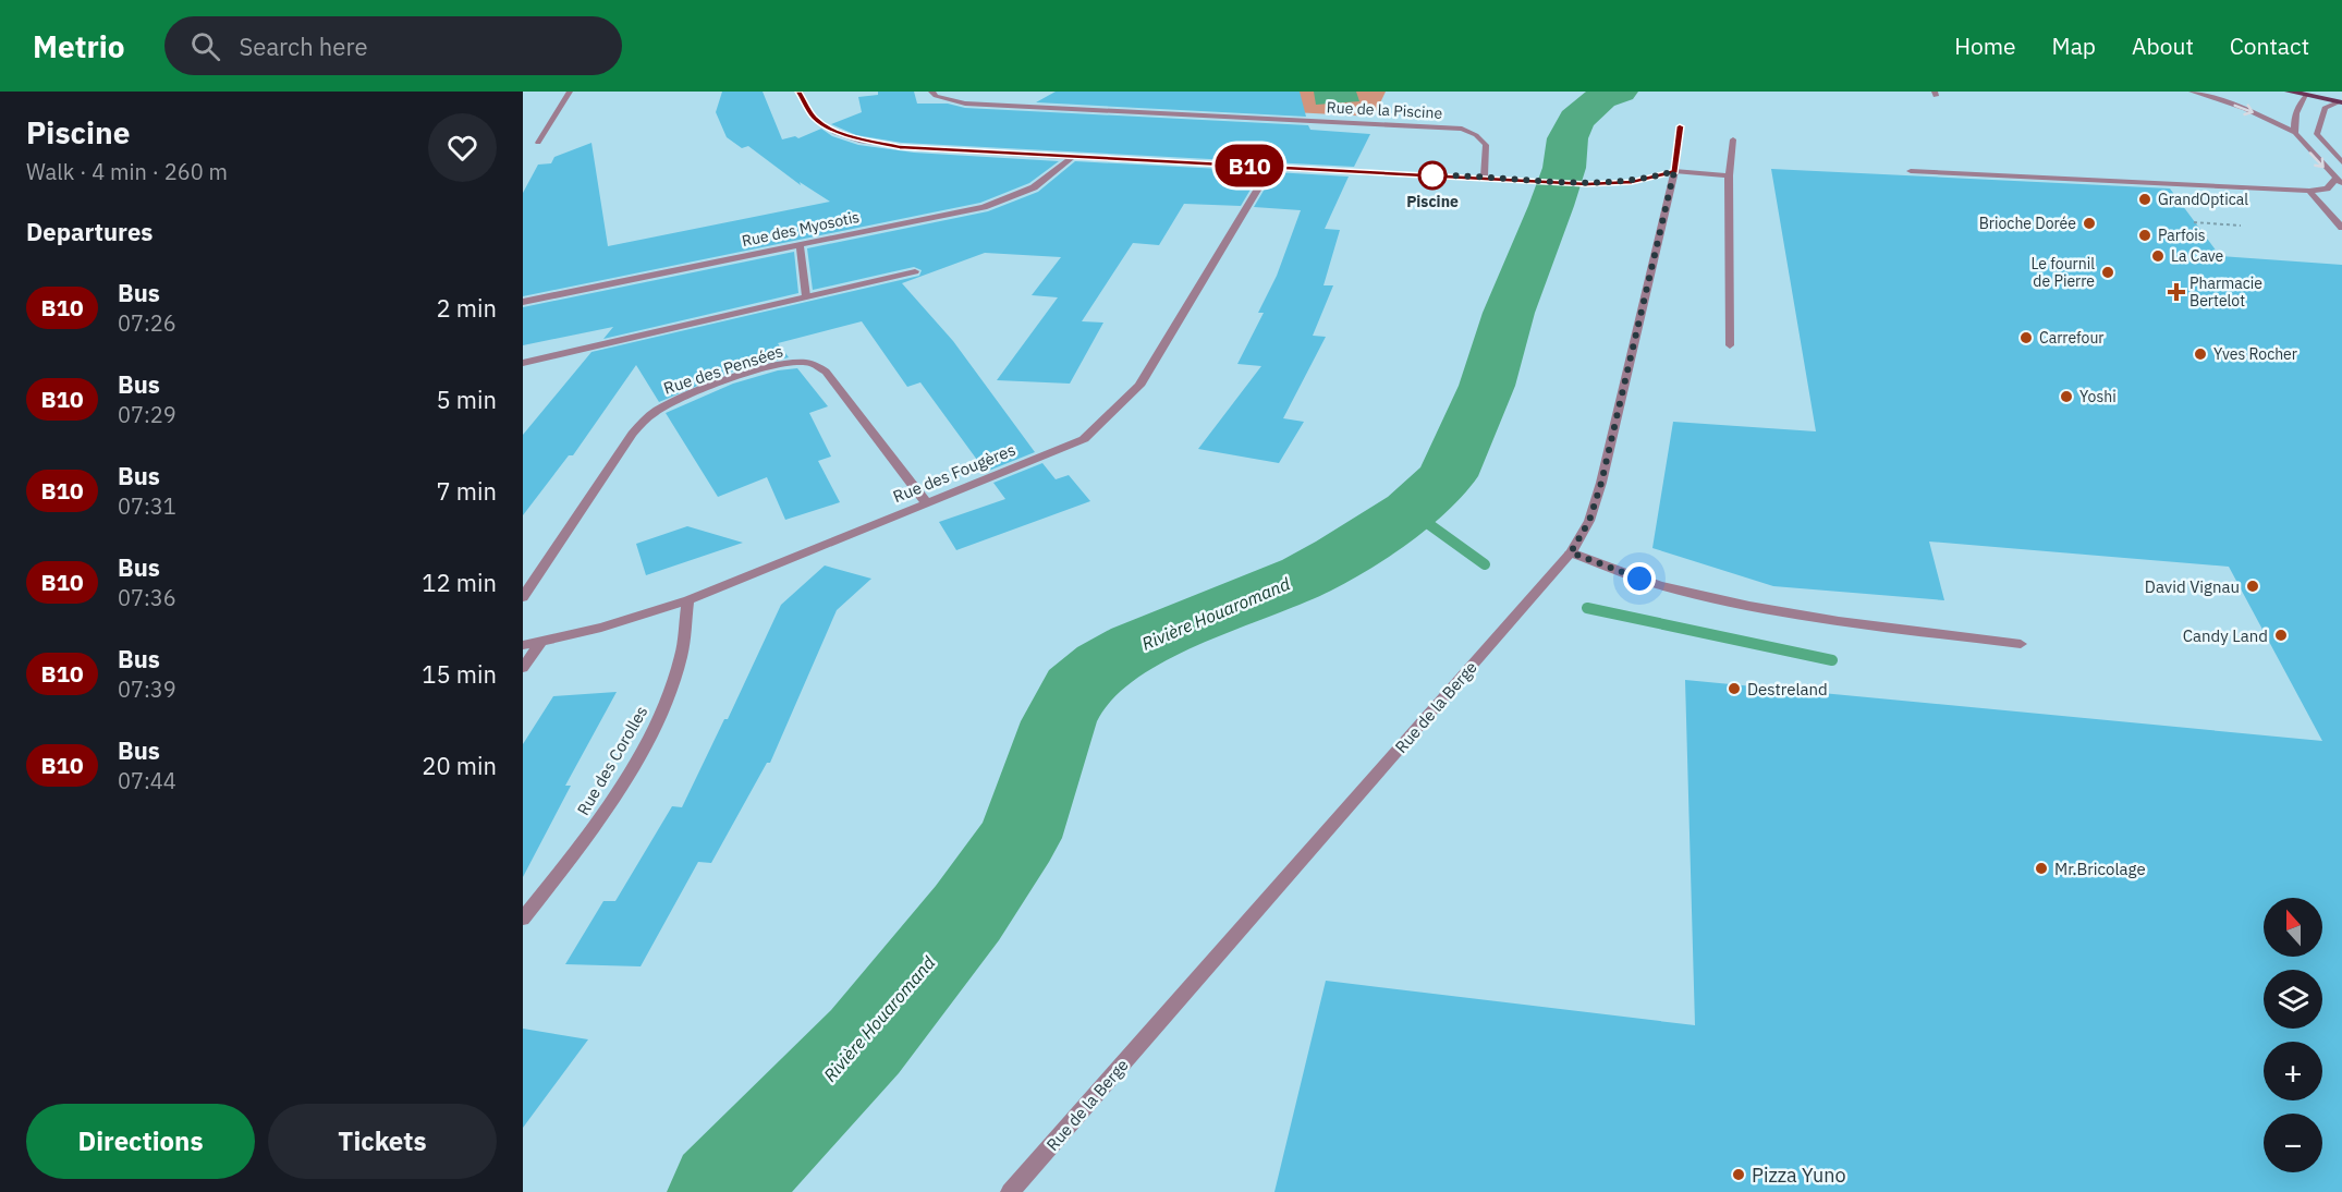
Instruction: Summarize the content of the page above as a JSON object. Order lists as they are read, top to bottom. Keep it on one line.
{"streets":{"street":["Rue de la Piscine","Rue des Myosotis","Rue des Pensées","Rue des Fougères","Rue de la Berge","Rue des Corolles"]},"crossings":[["Rue des Pensées","Rue des Fougères"],["Rue des Fougères","Rue des Corolles"]],"water":["Rivière Houaromand"],"places":{"other":["Piscine","GrandOptical","Brioche Dorée","Parfois","La Cave","Le fournil de Pierre","Carrefour","Yves Rocher","Yoshi","David Vignau","Candy Land","Destreland","Mr.Bricolage","Pizza Yuno"],"health":["Pharmacie Bertelot"]},"lines":["bus line B10"],"north":"top","page":{"header":"Metrio","search":"Search here","nav":["Home","Map","About","Contact"],"heading":[["Piscine","Walk · 4 min · 260 m"],"Departures"],"on_map":"B10","list":[{"mark":"B10","name":"Bus","note":"07:26","value":"2 min"},{"mark":"B10","name":"Bus","note":"07:29","value":"5 min"},{"mark":"B10","name":"Bus","note":"07:31","value":"7 min"},{"mark":"B10","name":"Bus","note":"07:36","value":"12 min"},{"mark":"B10","name":"Bus","note":"07:39","value":"15 min"},{"mark":"B10","name":"Bus","note":"07:44","value":"20 min"}],"map_buttons":["+","−"],"buttons":["Directions","Tickets"]}}
